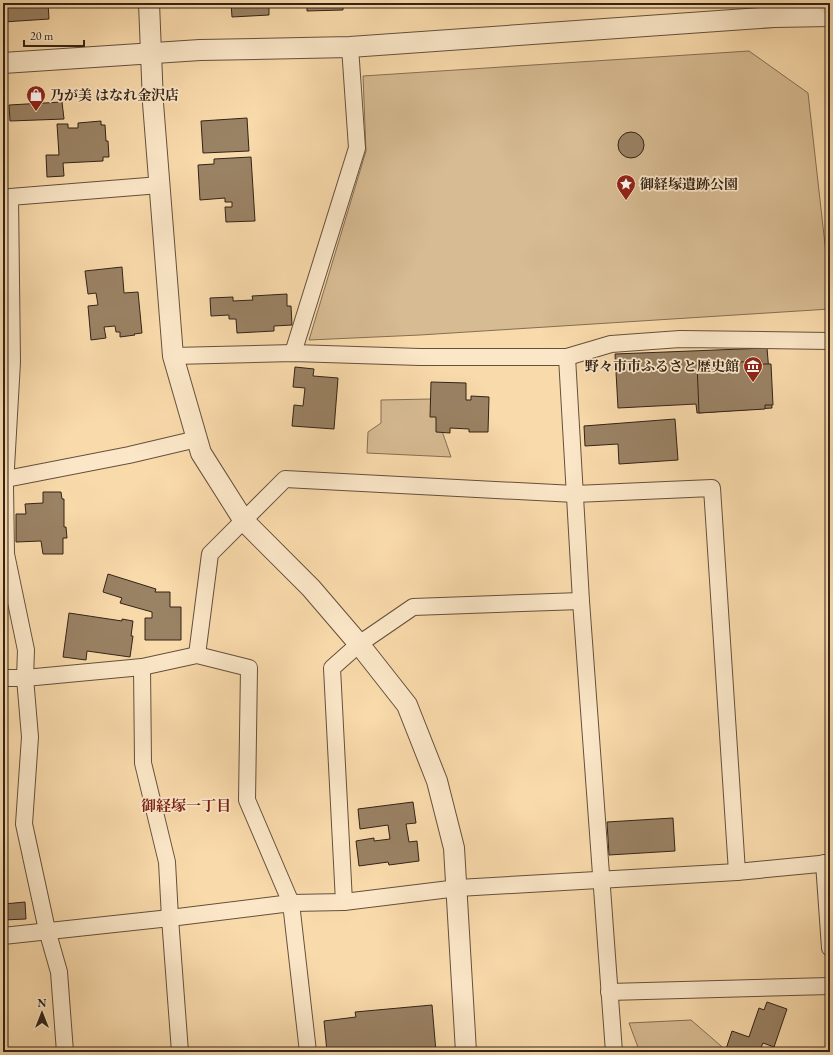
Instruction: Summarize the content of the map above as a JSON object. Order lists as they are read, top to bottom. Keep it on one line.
{"districts":["御経塚一丁目"],"places":{"shop":["乃が美 はなれ金沢店"],"place":["御経塚遺跡公園"],"museum":["野々市市ふるさと歴史館"]},"scale_bar":"20 m","north":"top"}
